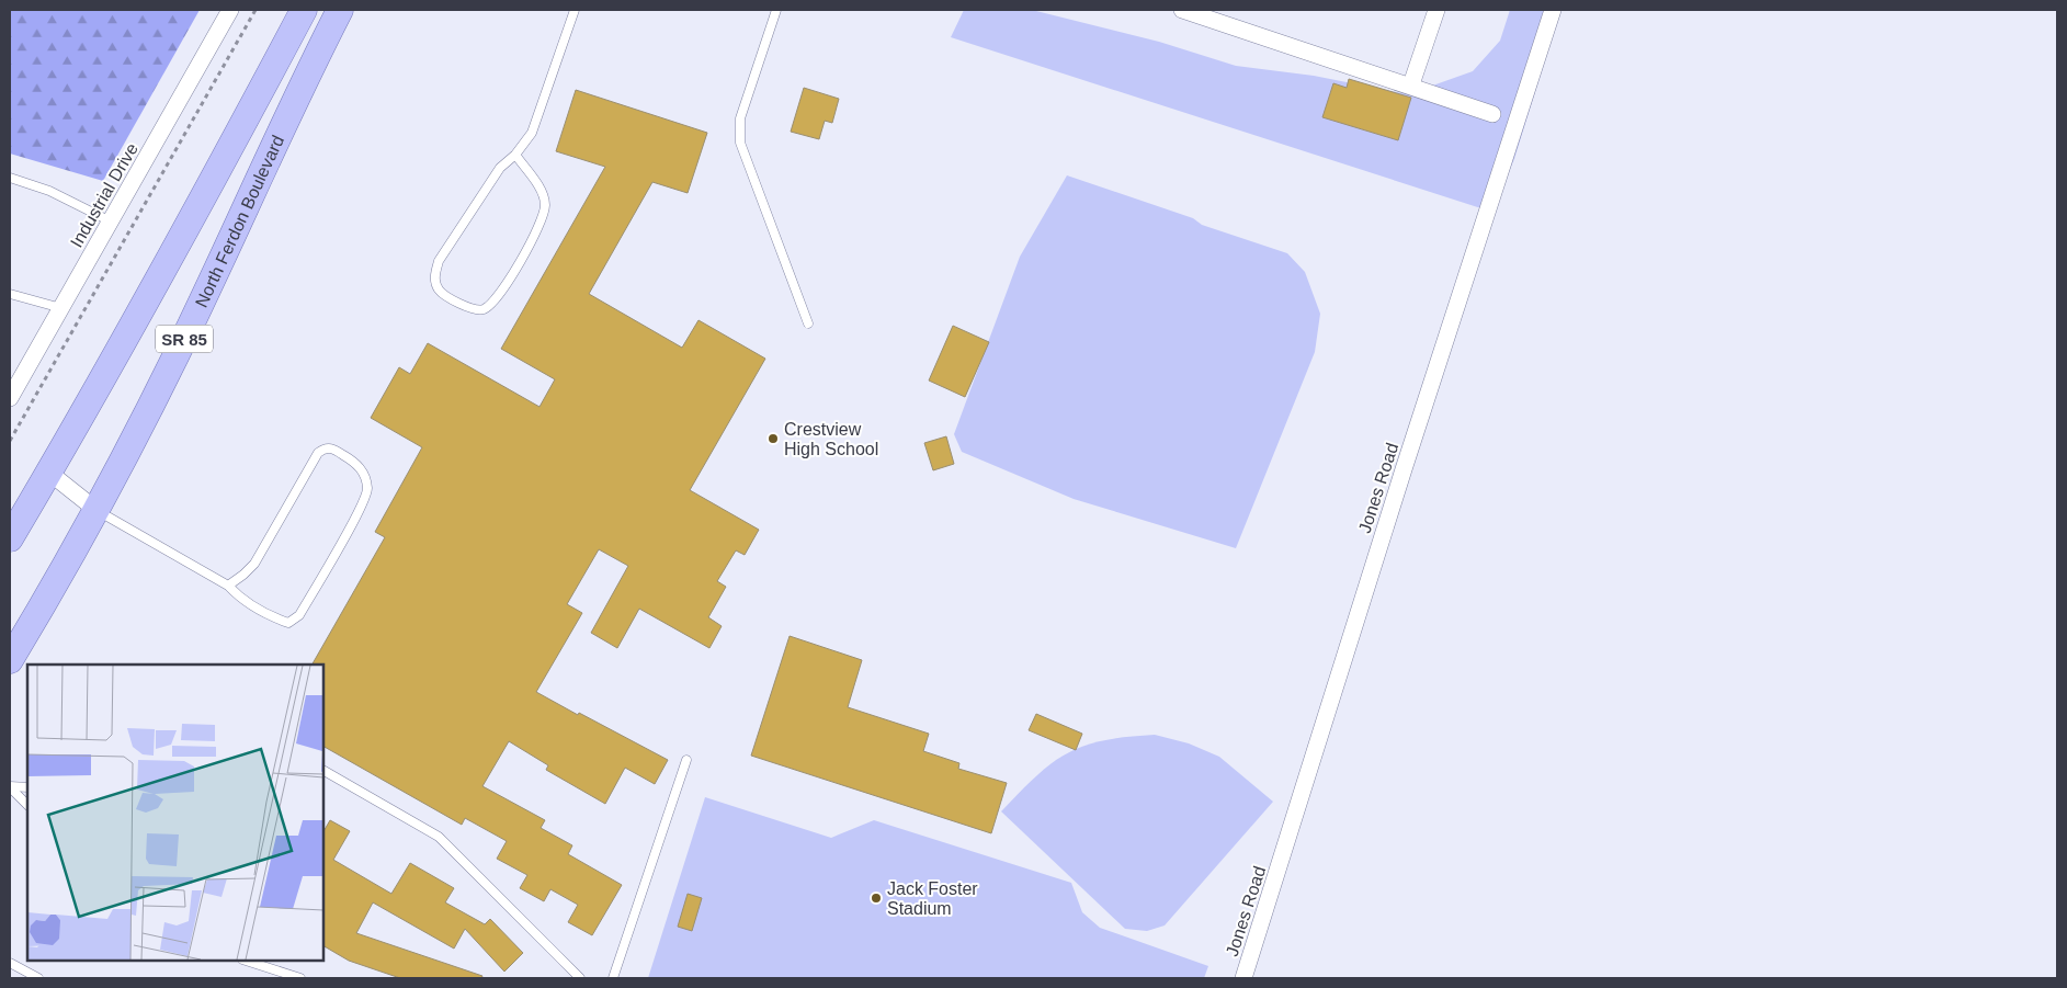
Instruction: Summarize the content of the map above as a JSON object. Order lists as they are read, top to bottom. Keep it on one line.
{"streets":{"main road":["North Ferdon Boulevard","SR 85"],"street":["Industrial Drive","Jones Road"]},"places":["Crestview High School","Jack Foster Stadium"]}
